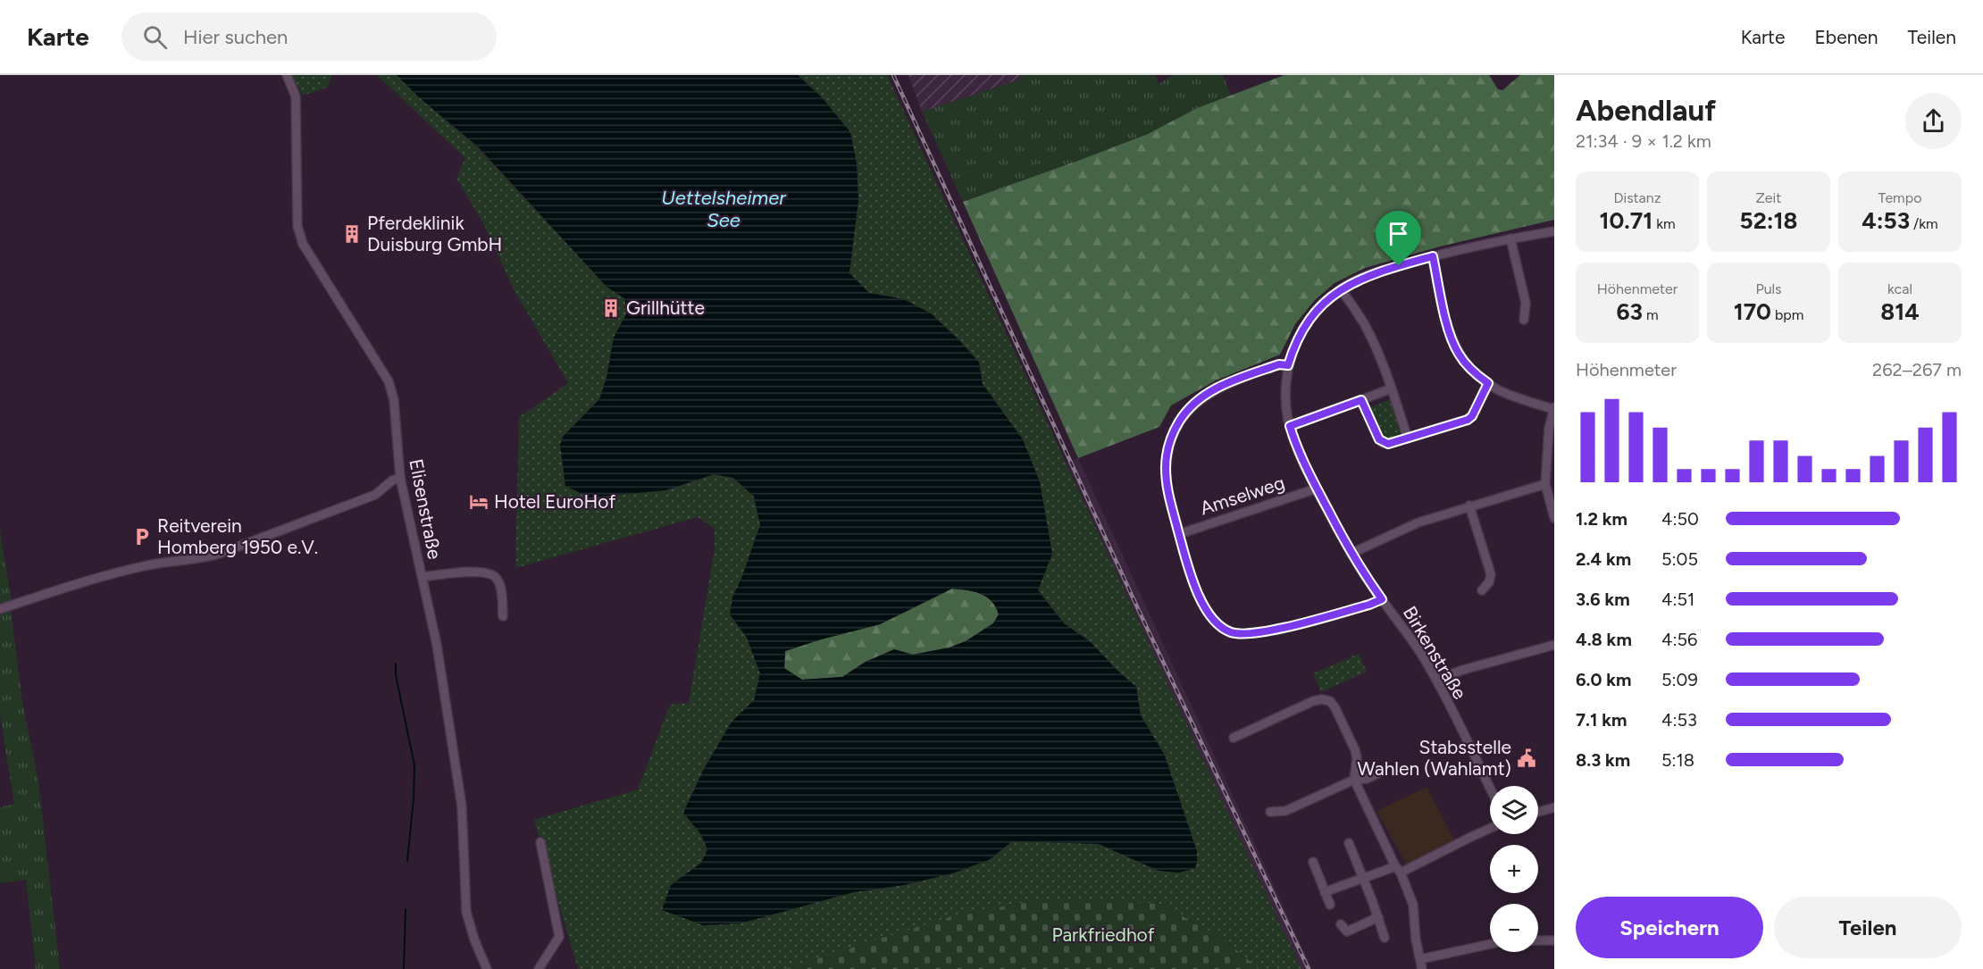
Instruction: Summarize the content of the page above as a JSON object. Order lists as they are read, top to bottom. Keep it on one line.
{"streets":{"street":["Amselweg","Elisenstraße","Birkenstraße"]},"crossings":[["Amselweg","Birkenstraße"]],"water":["Uettelsheimer See"],"parks":["Parkfriedhof"],"places":{"building":["Pferdeklinik Duisburg GmbH","Grillhütte"],"hotel":["Hotel EuroHof"],"parking":["Reitverein Homberg 1950 e.V."],"public building":["Stabsstelle Wahlen (Wahlamt)"]},"page":{"header":"Karte","search":"Hier suchen","nav":["Karte","Ebenen","Teilen"],"heading":["Abendlauf","21:34 · 9 × 1.2 km"],"stats":[["Distanz","10.71 km"],["Zeit","52:18"],["Tempo","4:53 /km"],["Höhenmeter","63 m"],["Puls","170 bpm"],["kcal","814"]],"chart":["Höhenmeter","262–267 m"],"list":[{"name":"1.2 km","note":"4:50"},{"name":"2.4 km","note":"5:05"},{"name":"3.6 km","note":"4:51"},{"name":"4.8 km","note":"4:56"},{"name":"6.0 km","note":"5:09"},{"name":"7.1 km","note":"4:53"},{"name":"8.3 km","note":"5:18"}],"map_buttons":["+","−"],"buttons":["Speichern","Teilen"]}}
